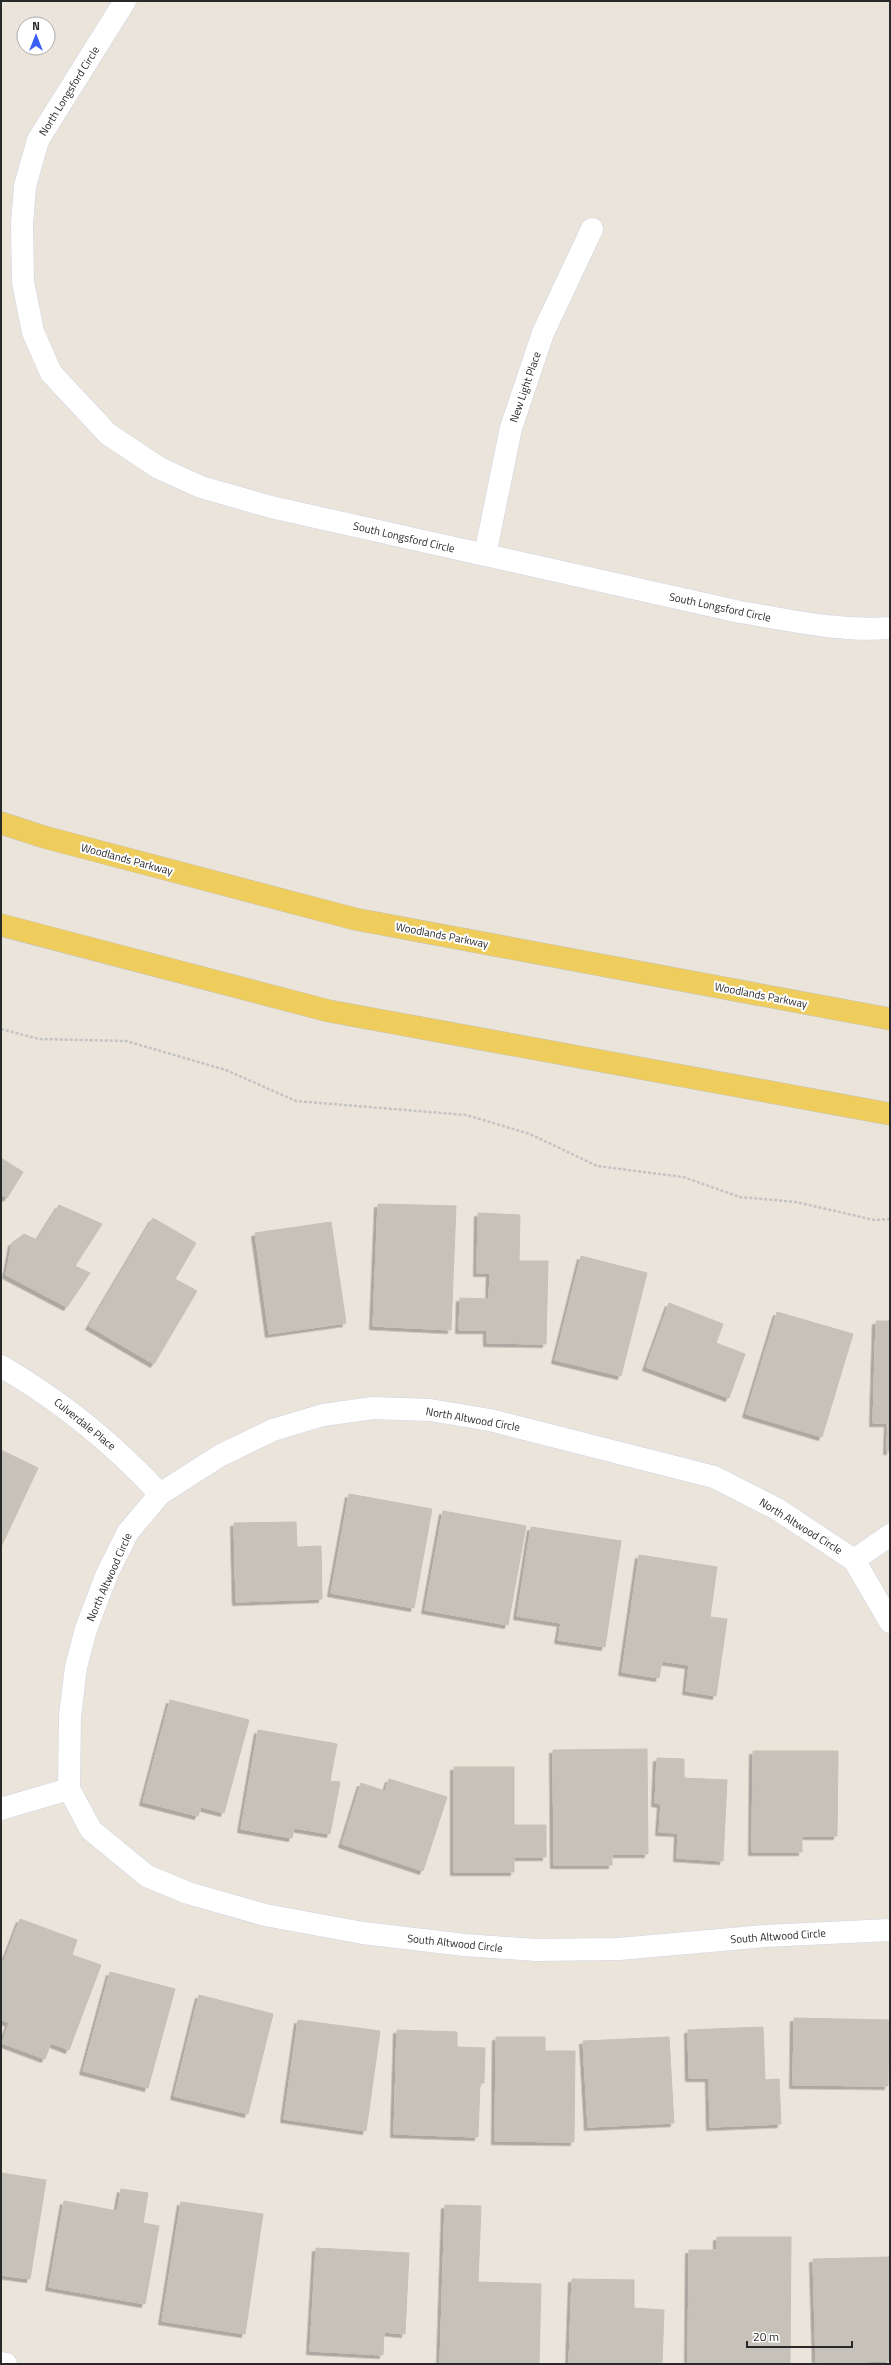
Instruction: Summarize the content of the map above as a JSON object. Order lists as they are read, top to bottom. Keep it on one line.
{"streets":{"main road":["Woodlands Parkway"],"street":["North Longsford Circle","New Light Place","South Longsford Circle","North Altwood Circle","Culverdale Place","South Altwood Circle"]},"crossings":[["North Longsford Circle","South Longsford Circle"],["New Light Place","South Longsford Circle"],["North Altwood Circle","Culverdale Place"],["North Altwood Circle","South Altwood Circle"]],"scale_bar":"20 m","north":"top"}
